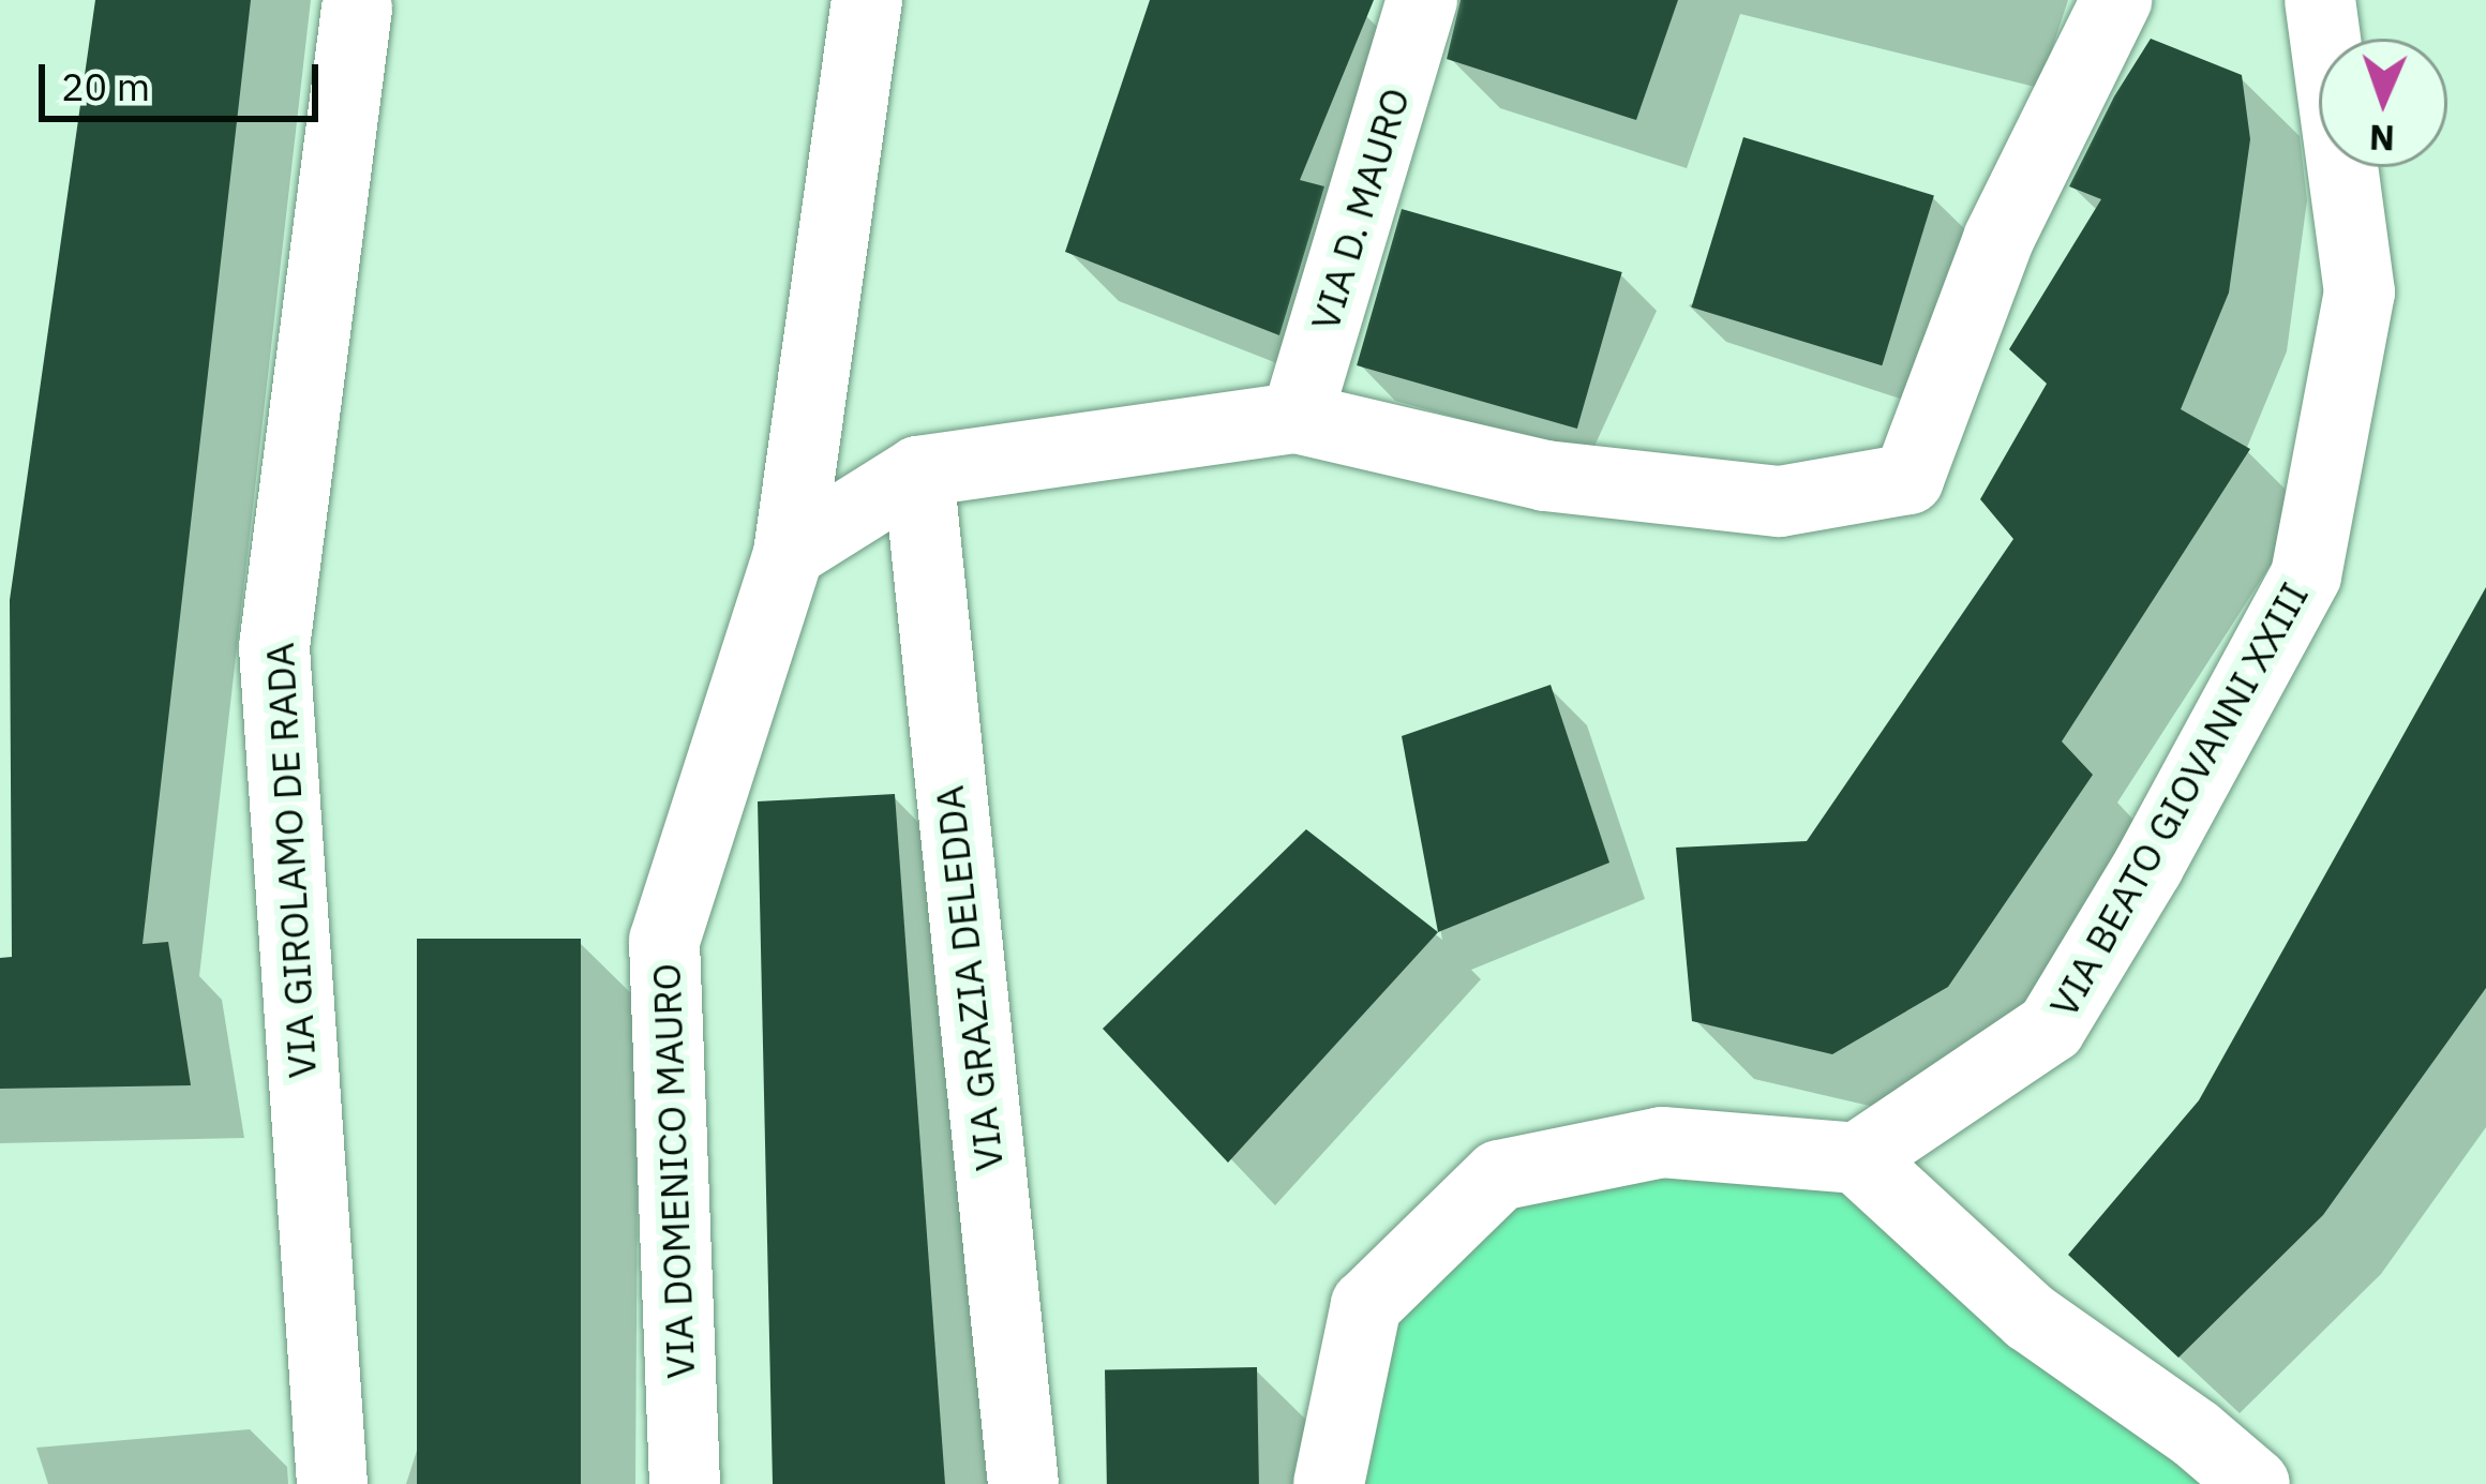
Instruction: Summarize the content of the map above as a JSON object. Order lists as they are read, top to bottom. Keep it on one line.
{"streets":{"street":["VIA D. MAURO","VIA BEATO GIOVANNI XXIII","VIA GIROLAMO DE RADA","VIA GRAZIA DELEDDA","VIA DOMENICO MAURO"]},"scale_bar":"20 m","north":"bottom"}
